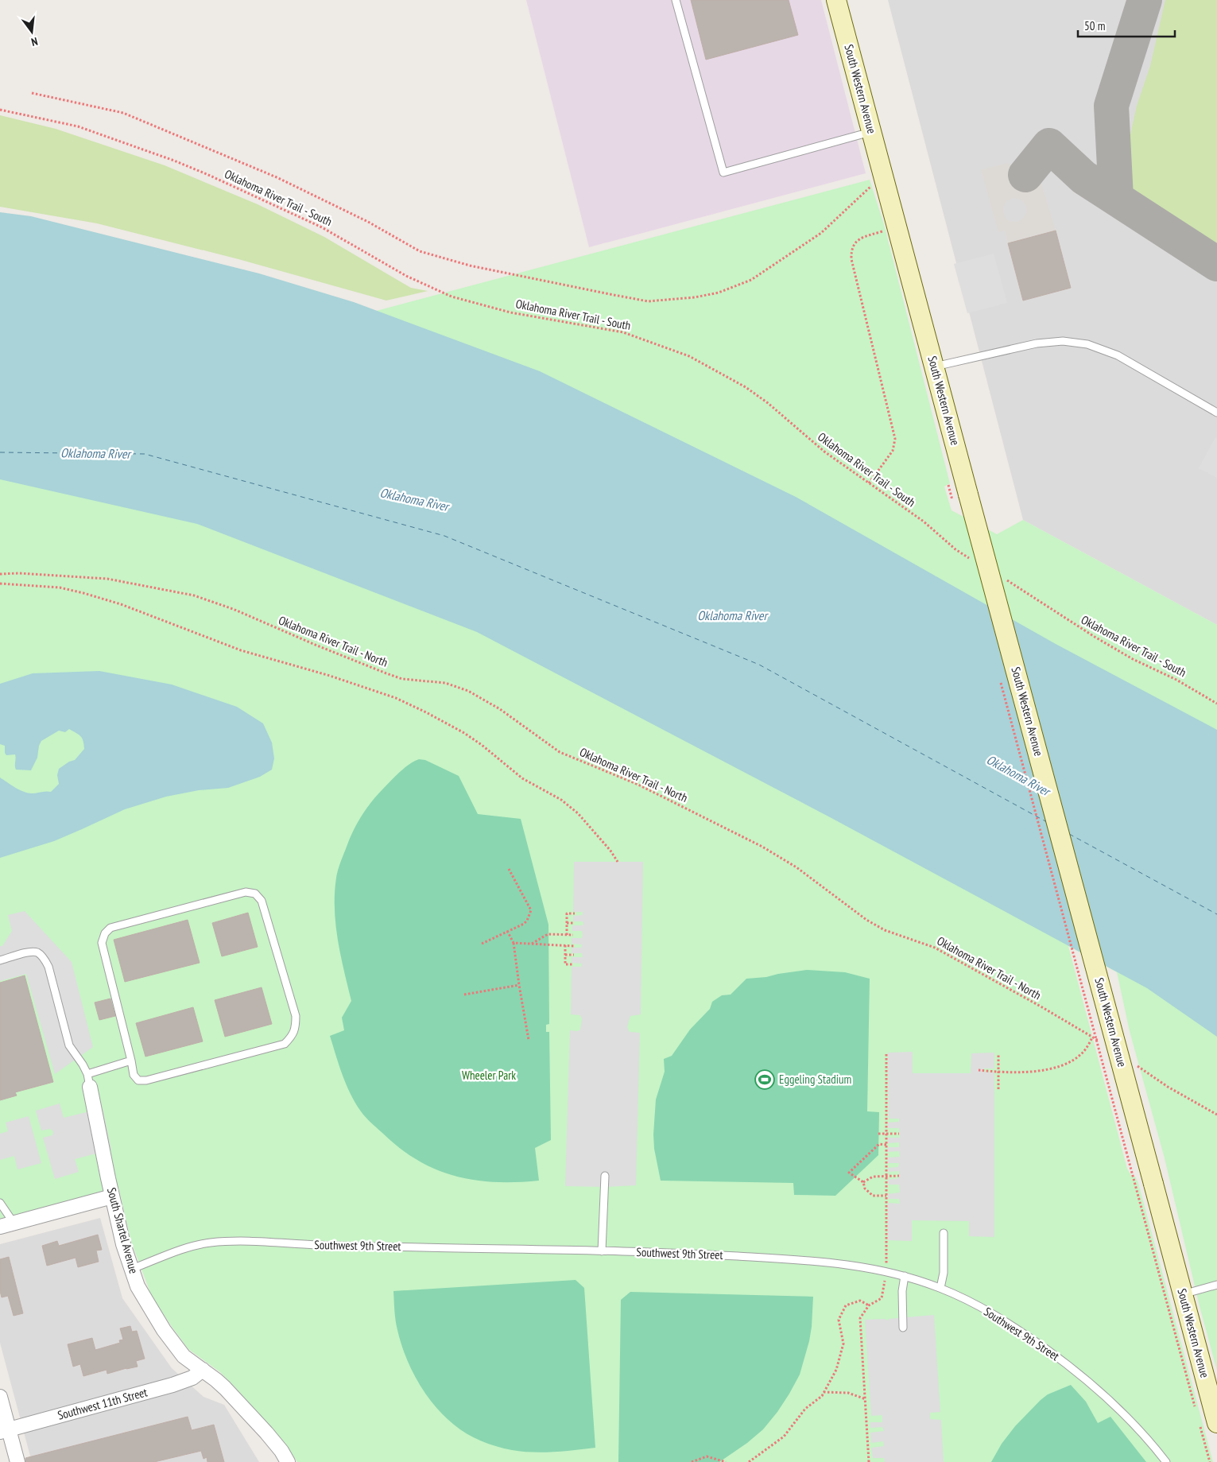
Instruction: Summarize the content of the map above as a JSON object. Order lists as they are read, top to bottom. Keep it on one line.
{"streets":{"main road":["South Western Avenue"],"street":["South Shartel Avenue","Southwest 11th Street"],"lane":["Southwest 9th Street"],"path":["Oklahoma River Trail - South","Oklahoma River Trail - North"]},"crossings":[["South Shartel Avenue","Southwest 9th Street"],["South Shartel Avenue","Southwest 11th Street"]],"water":["Oklahoma River"],"parks":["Wheeler Park"],"places":{"sports":["Eggeling Stadium"]},"scale_bar":"50 m","north":"bottom"}
